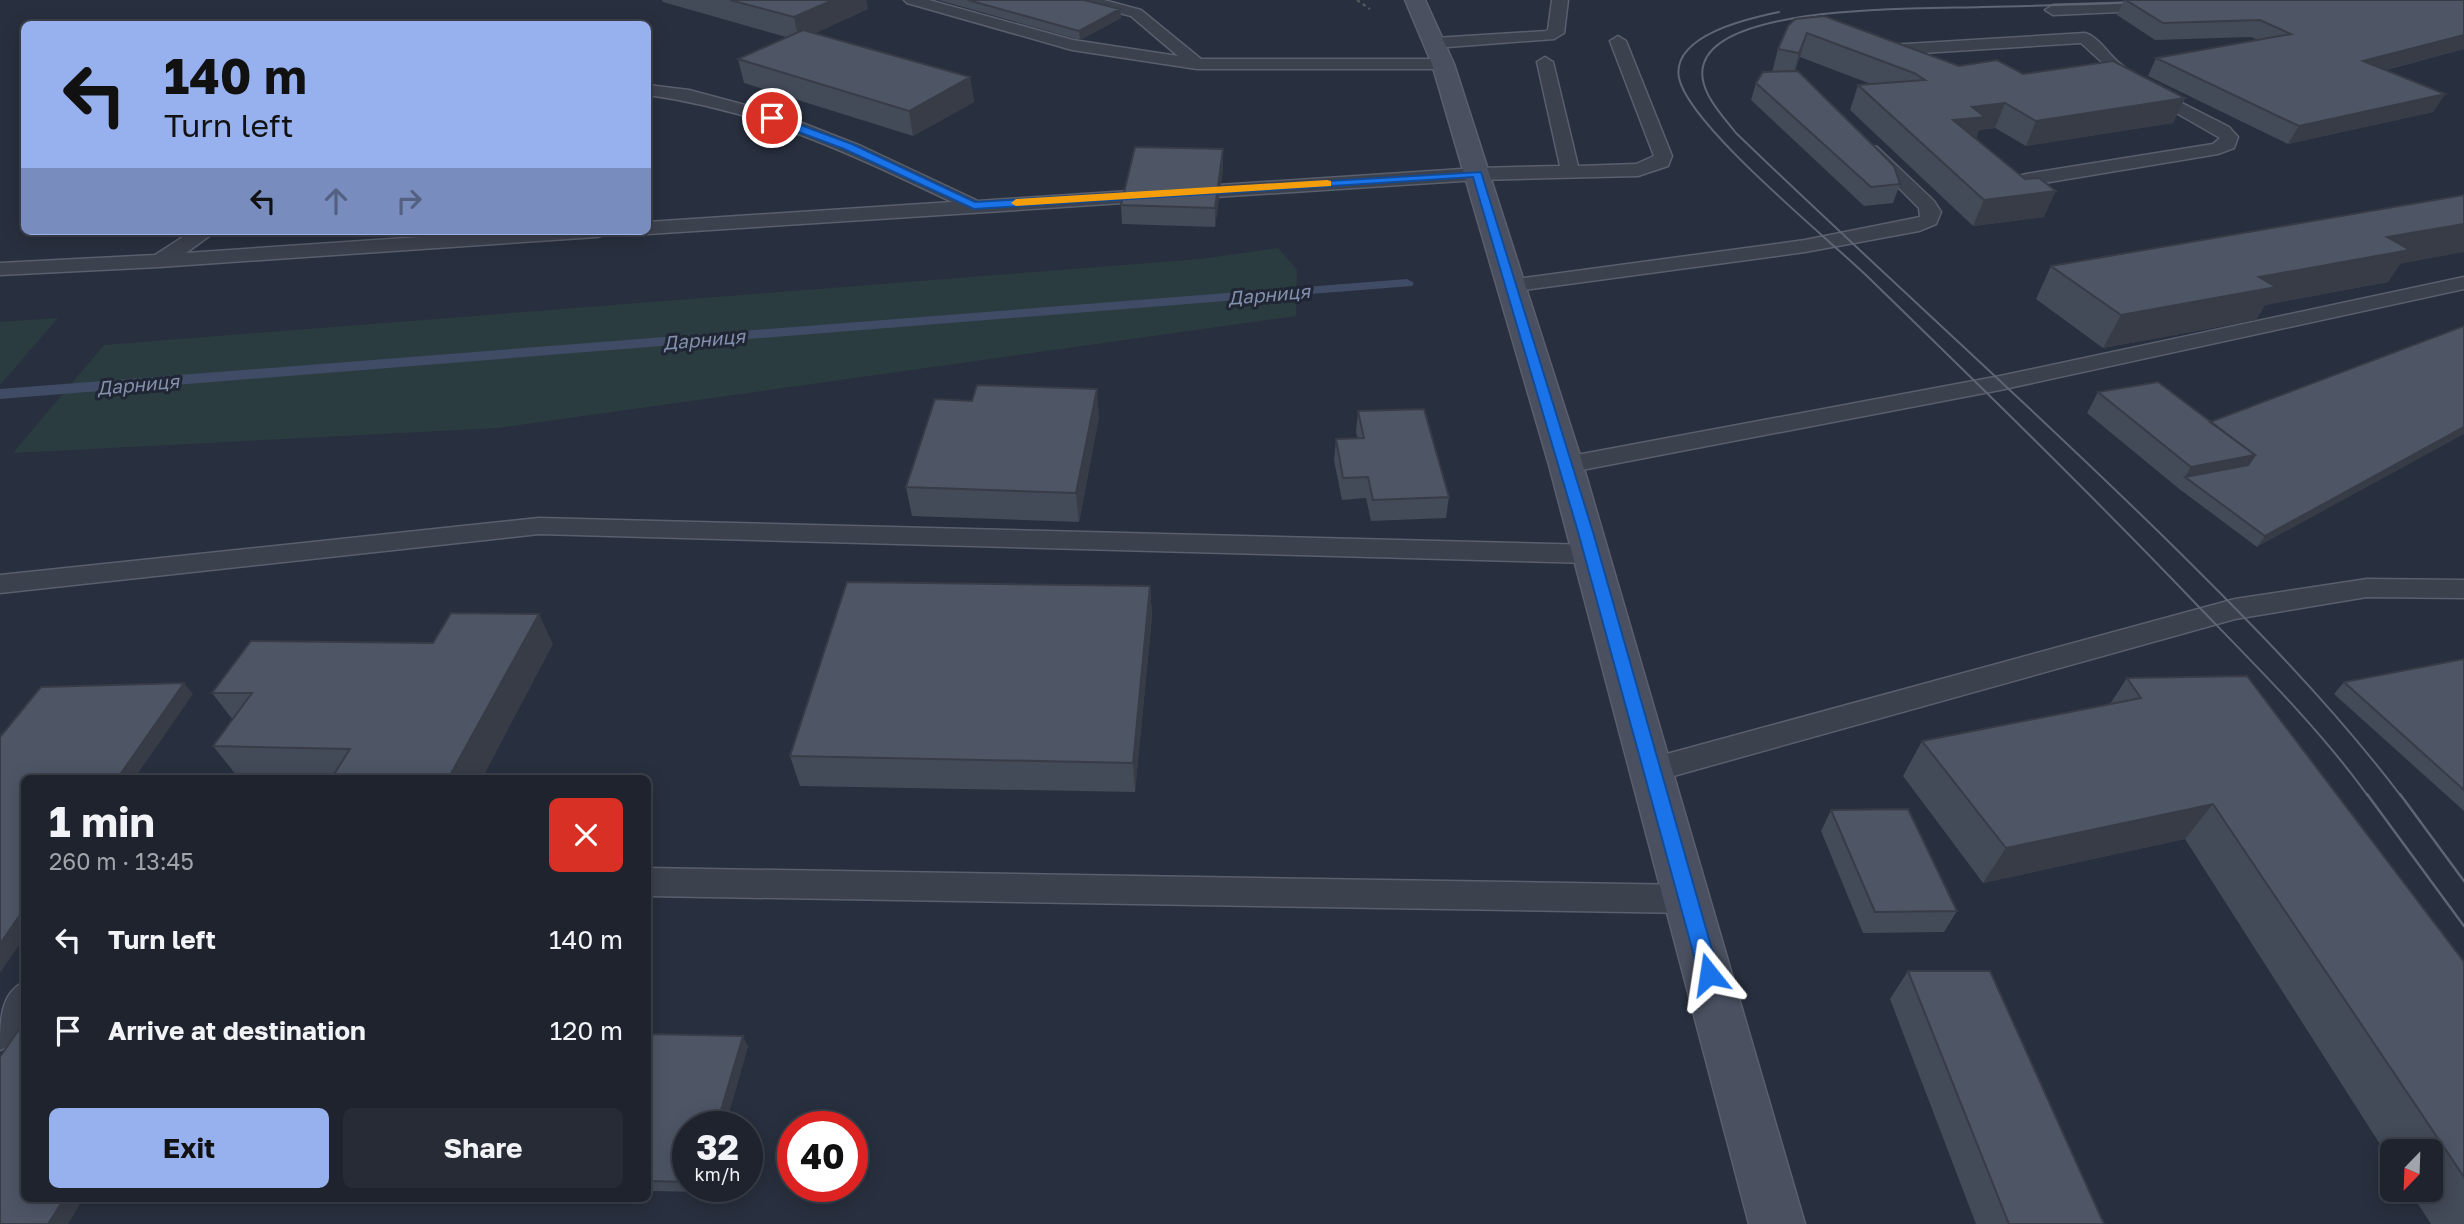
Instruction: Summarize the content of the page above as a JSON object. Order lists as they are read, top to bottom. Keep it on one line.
{"water":["Дарниця"],"north":"bottom left","page":{"turn":["140 m","Turn left"],"heading":["1 min","260 m · 13:45"],"list":[{"name":"Turn left","value":"140 m"},{"name":"Arrive at destination","value":"120 m"}],"buttons":["Exit","Share"],"speed":"32 km/h","limit":"40"}}
